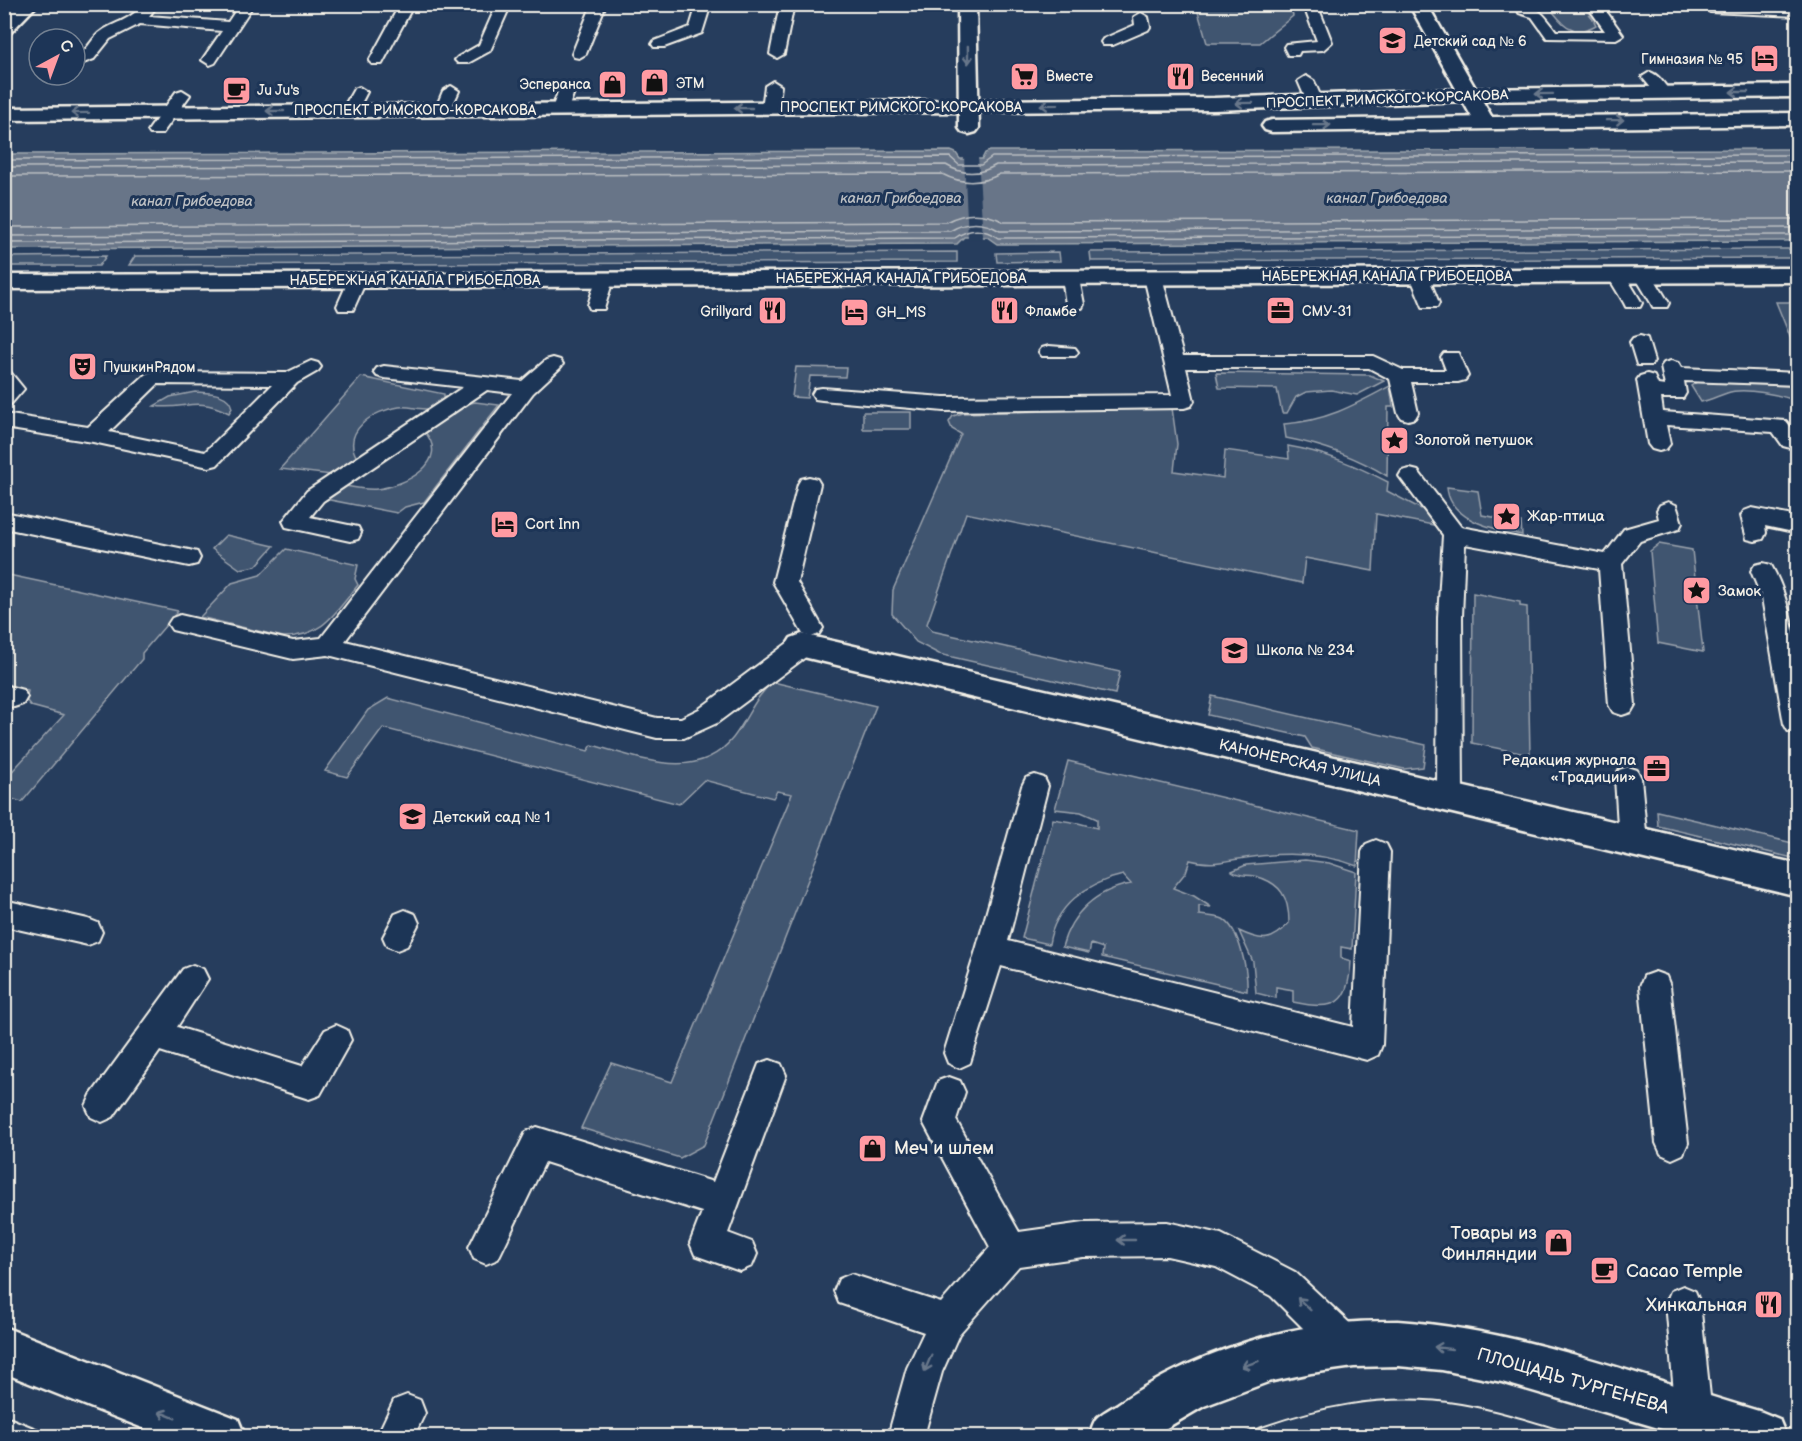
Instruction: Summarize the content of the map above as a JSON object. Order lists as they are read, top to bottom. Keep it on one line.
{"streets":{"street":["ПРОСПЕКТ РИМСКОГО-КОРСАКОВА","НАБЕРЕЖНАЯ КАНАЛА ГРИБОЕДОВА","КАНОНЕРСКАЯ УЛИЦА","ПЛОЩАДЬ ТУРГЕНЕВА"]},"one_way":["ПЛОЩАДЬ ТУРГЕНЕВА"],"water":["канал Грибоедова"],"places":{"school or university":["Детский сад № 6","Школа № 234","Детский сад № 1"],"hotel":["Гимназия № 95","GH_MS","Cort Inn"],"supermarket":["Вместе"],"restaurant":["Весенний","Grillyard","Фламбе","Хинкальная"],"shop":["ЭТМ","Эсперанса","Меч и шлем","Товары из Финляндии"],"cafe":["Ju Ju's","Cacao Temple"],"office":["СМУ-31","Редакция журнала «Традиции»"],"theatre":["ПушкинРядом"],"place":["Золотой петушок","Жар-птица","Замок"]},"north":"top right"}
